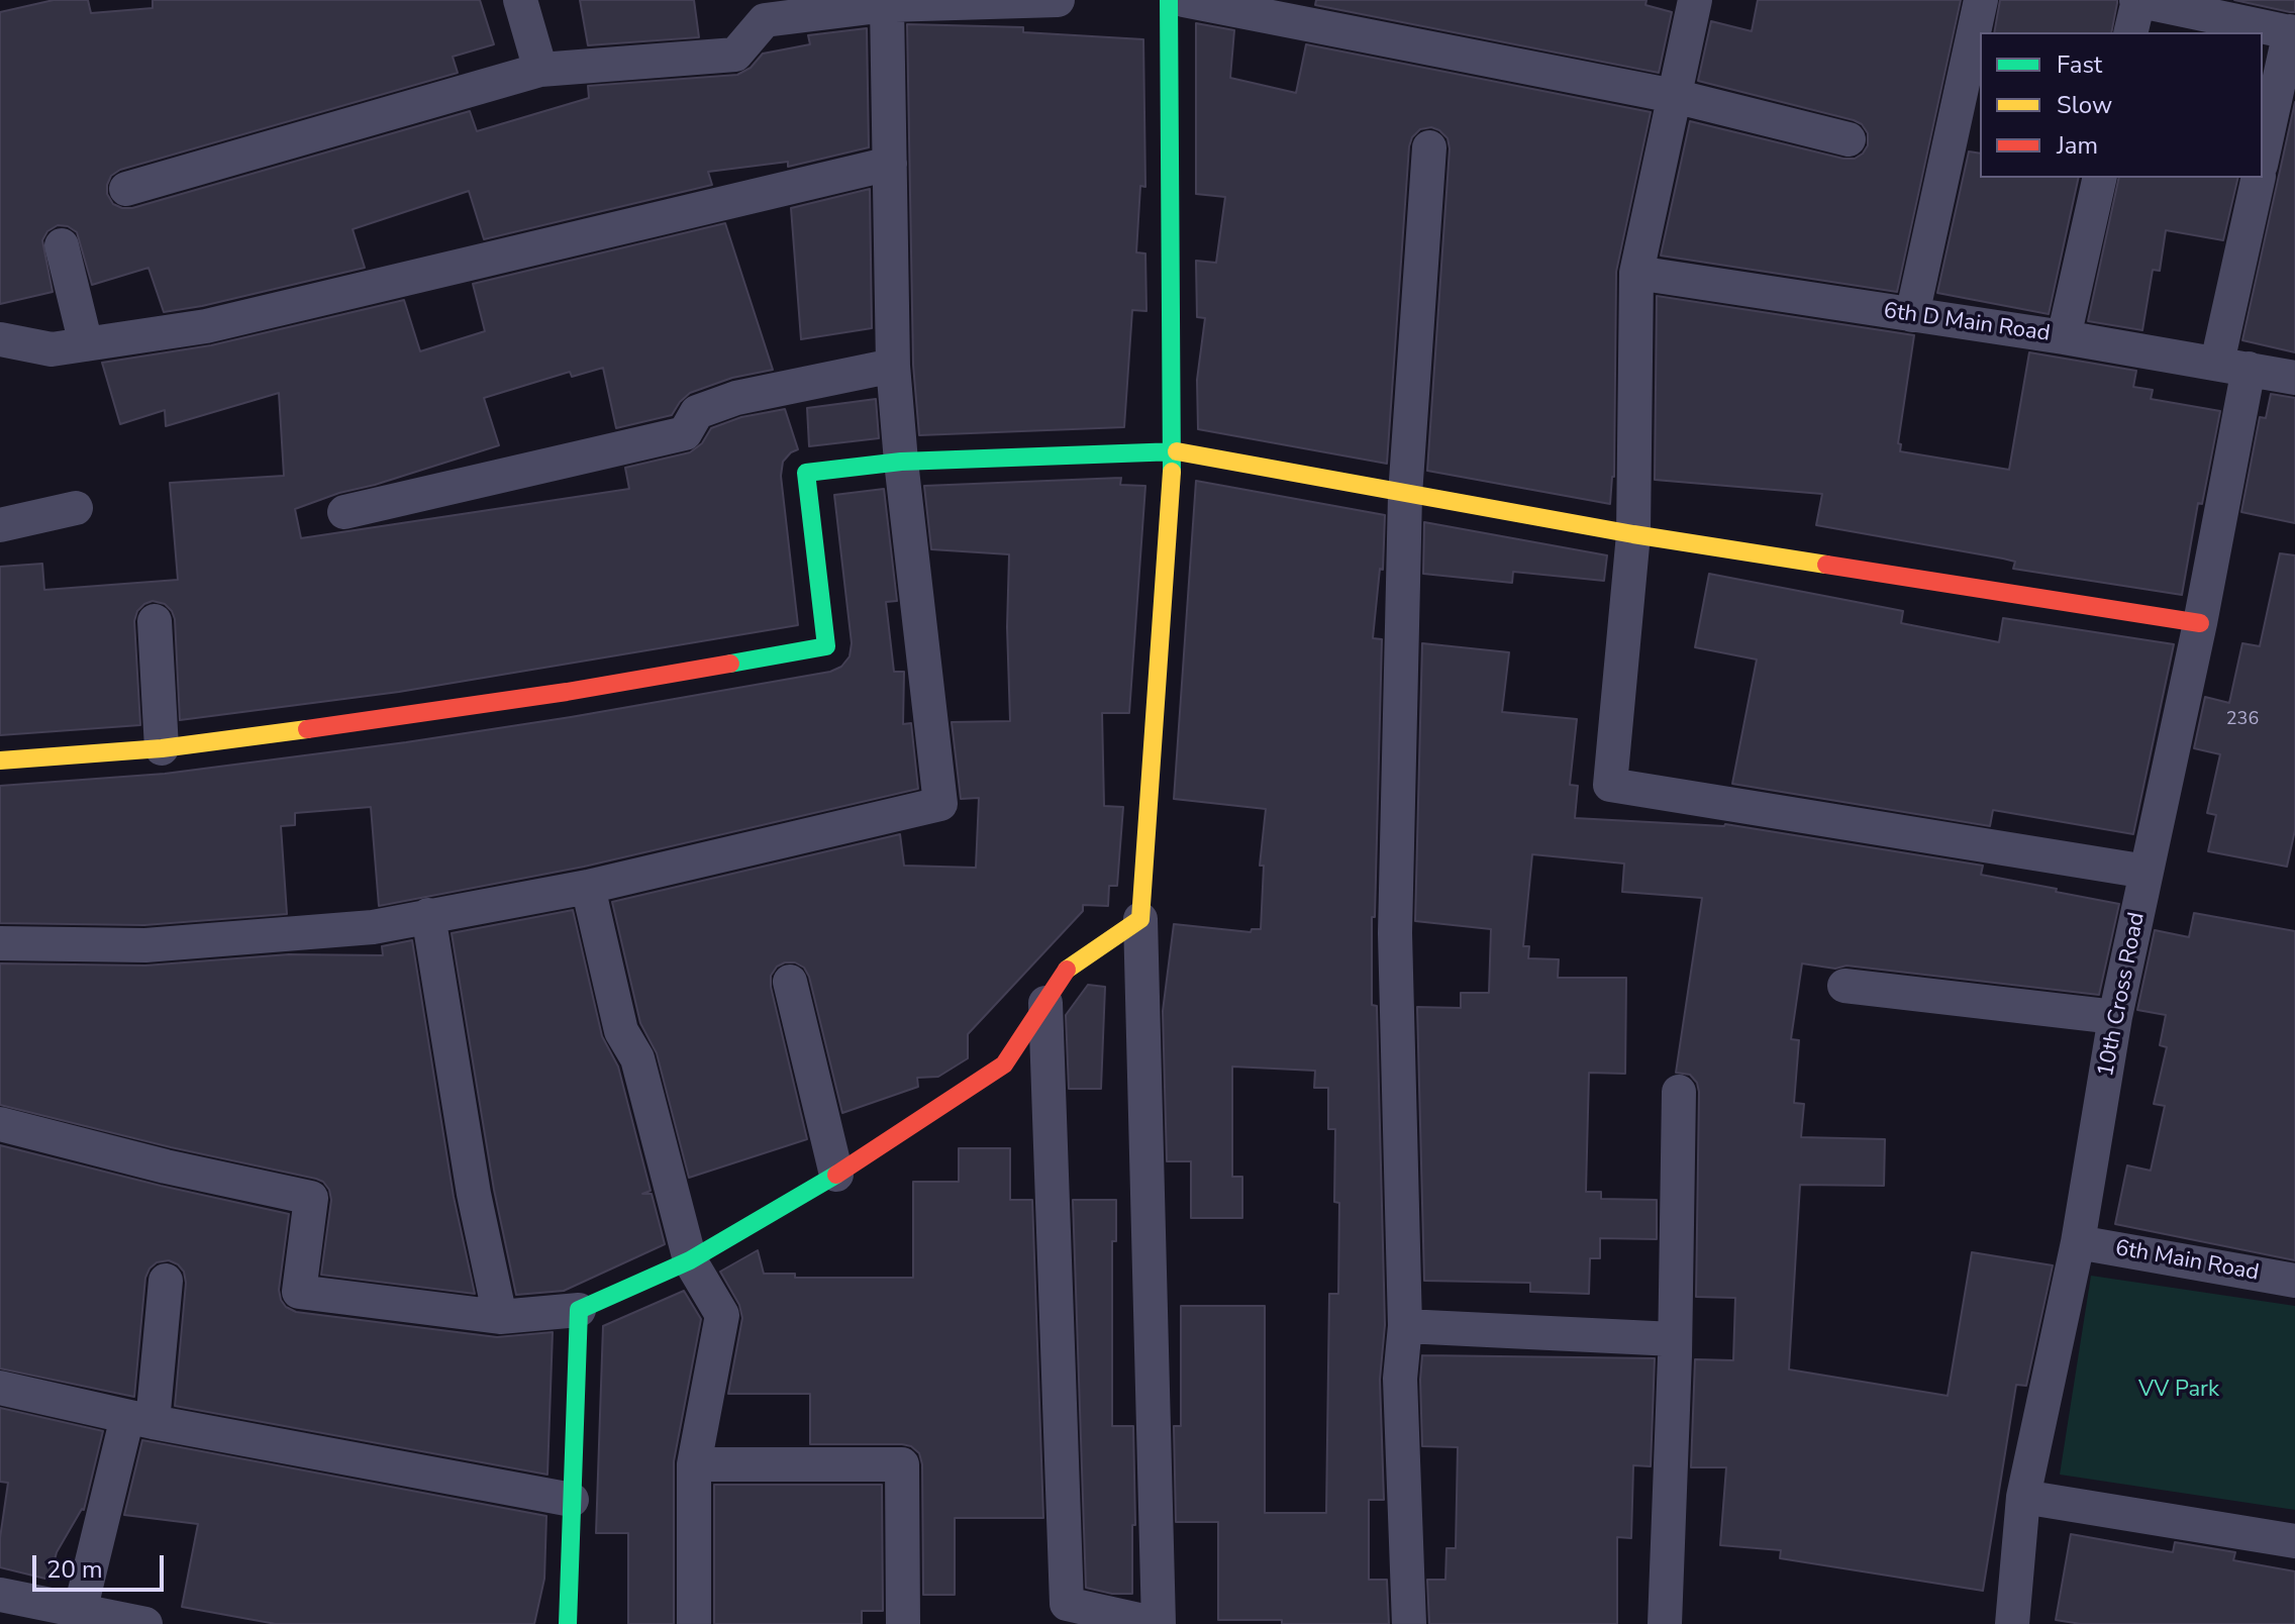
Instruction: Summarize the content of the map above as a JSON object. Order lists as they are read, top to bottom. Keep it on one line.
{"streets":{"street":["6th D Main Road","10th Cross Road","6th Main Road"]},"crossings":[["6th D Main Road","10th Cross Road"],["10th Cross Road","6th Main Road"]],"parks":["VV Park"],"house_numbers":["236"],"legend":["Fast","Slow","Jam"],"scale_bar":"20 m"}
